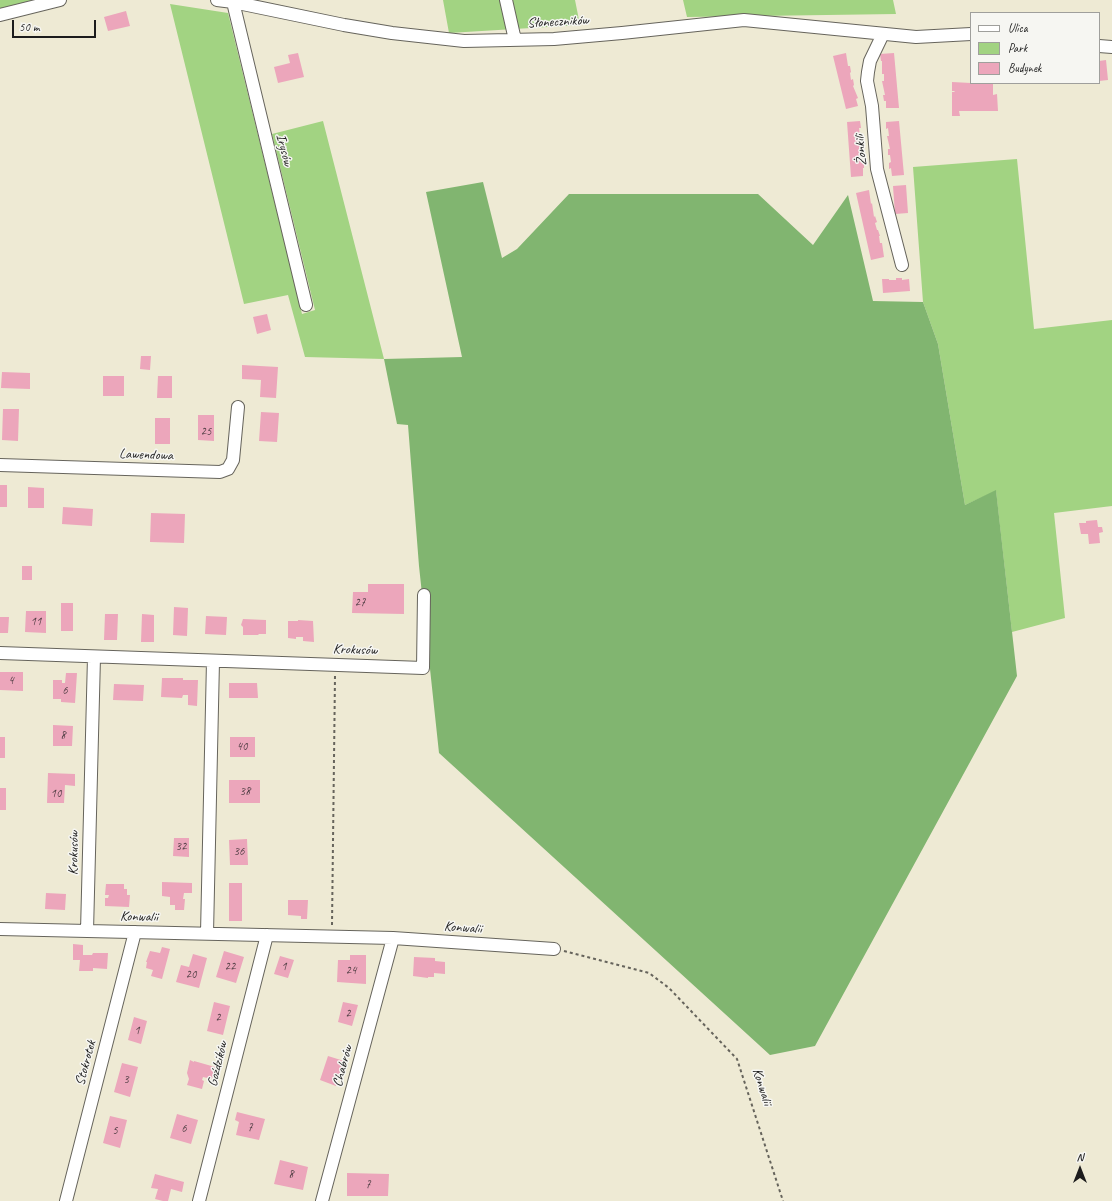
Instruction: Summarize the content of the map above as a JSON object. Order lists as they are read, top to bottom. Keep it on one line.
{"streets":{"street":["Słoneczników","Irysów","Żonkili","Lawendowa","Krokusów","Konwalii","Stokrotek","Goździków","Chabrów"]},"crossings":[["Słoneczników","Irysów"],["Słoneczników","Żonkili"],["Krokusów","Konwalii"],["Konwalii","Stokrotek"],["Konwalii","Goździków"],["Konwalii","Chabrów"]],"house_numbers":["25","27","11","4","6","8","40","38","10","32","36","22","1","24","20","2","2","1","3","7","6","5","8","7"],"legend":["Ulica","Park","Budynek"],"scale_bar":"50 m","north":"top"}
